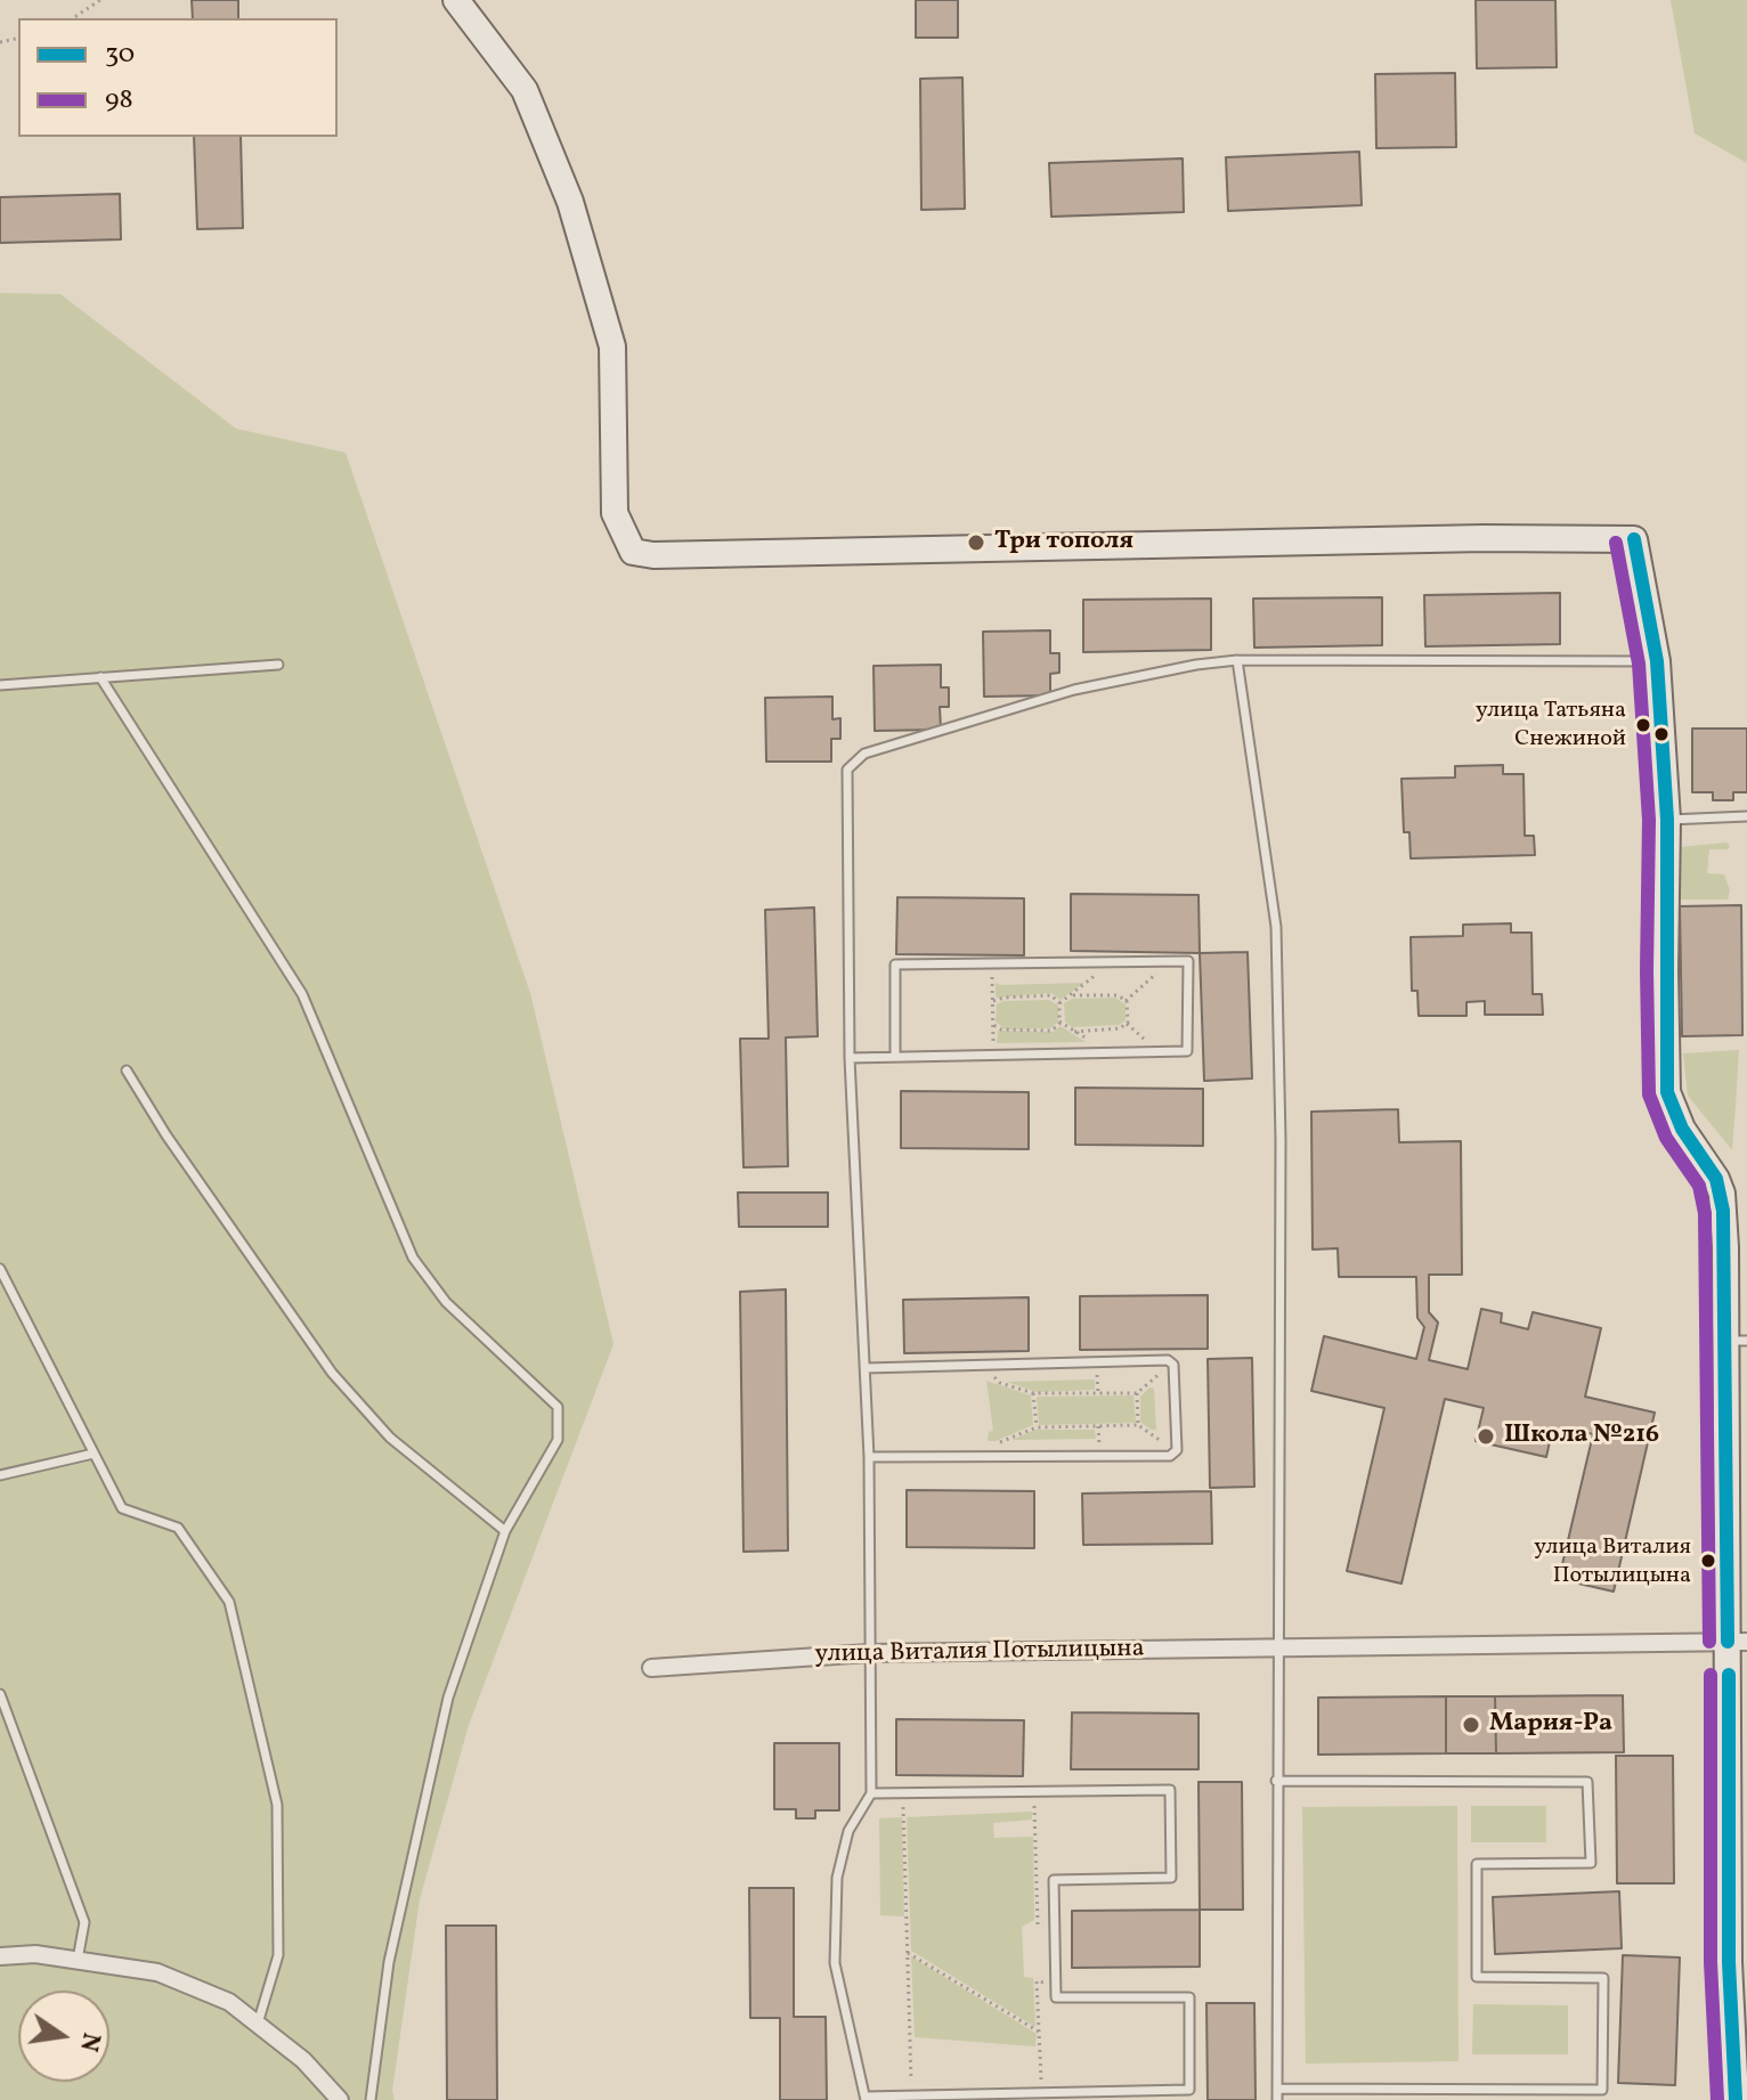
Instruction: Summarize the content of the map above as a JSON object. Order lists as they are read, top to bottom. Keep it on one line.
{"streets":{"street":["улица Виталия Потылицына"]},"places":["Три тополя","улица Татьяна Снежиной","Школа №216","улица Виталия Потылицына","Мария-Ра"],"lines":["transit line 30","transit line 98"],"legend":["30","98"],"north":"right"}
